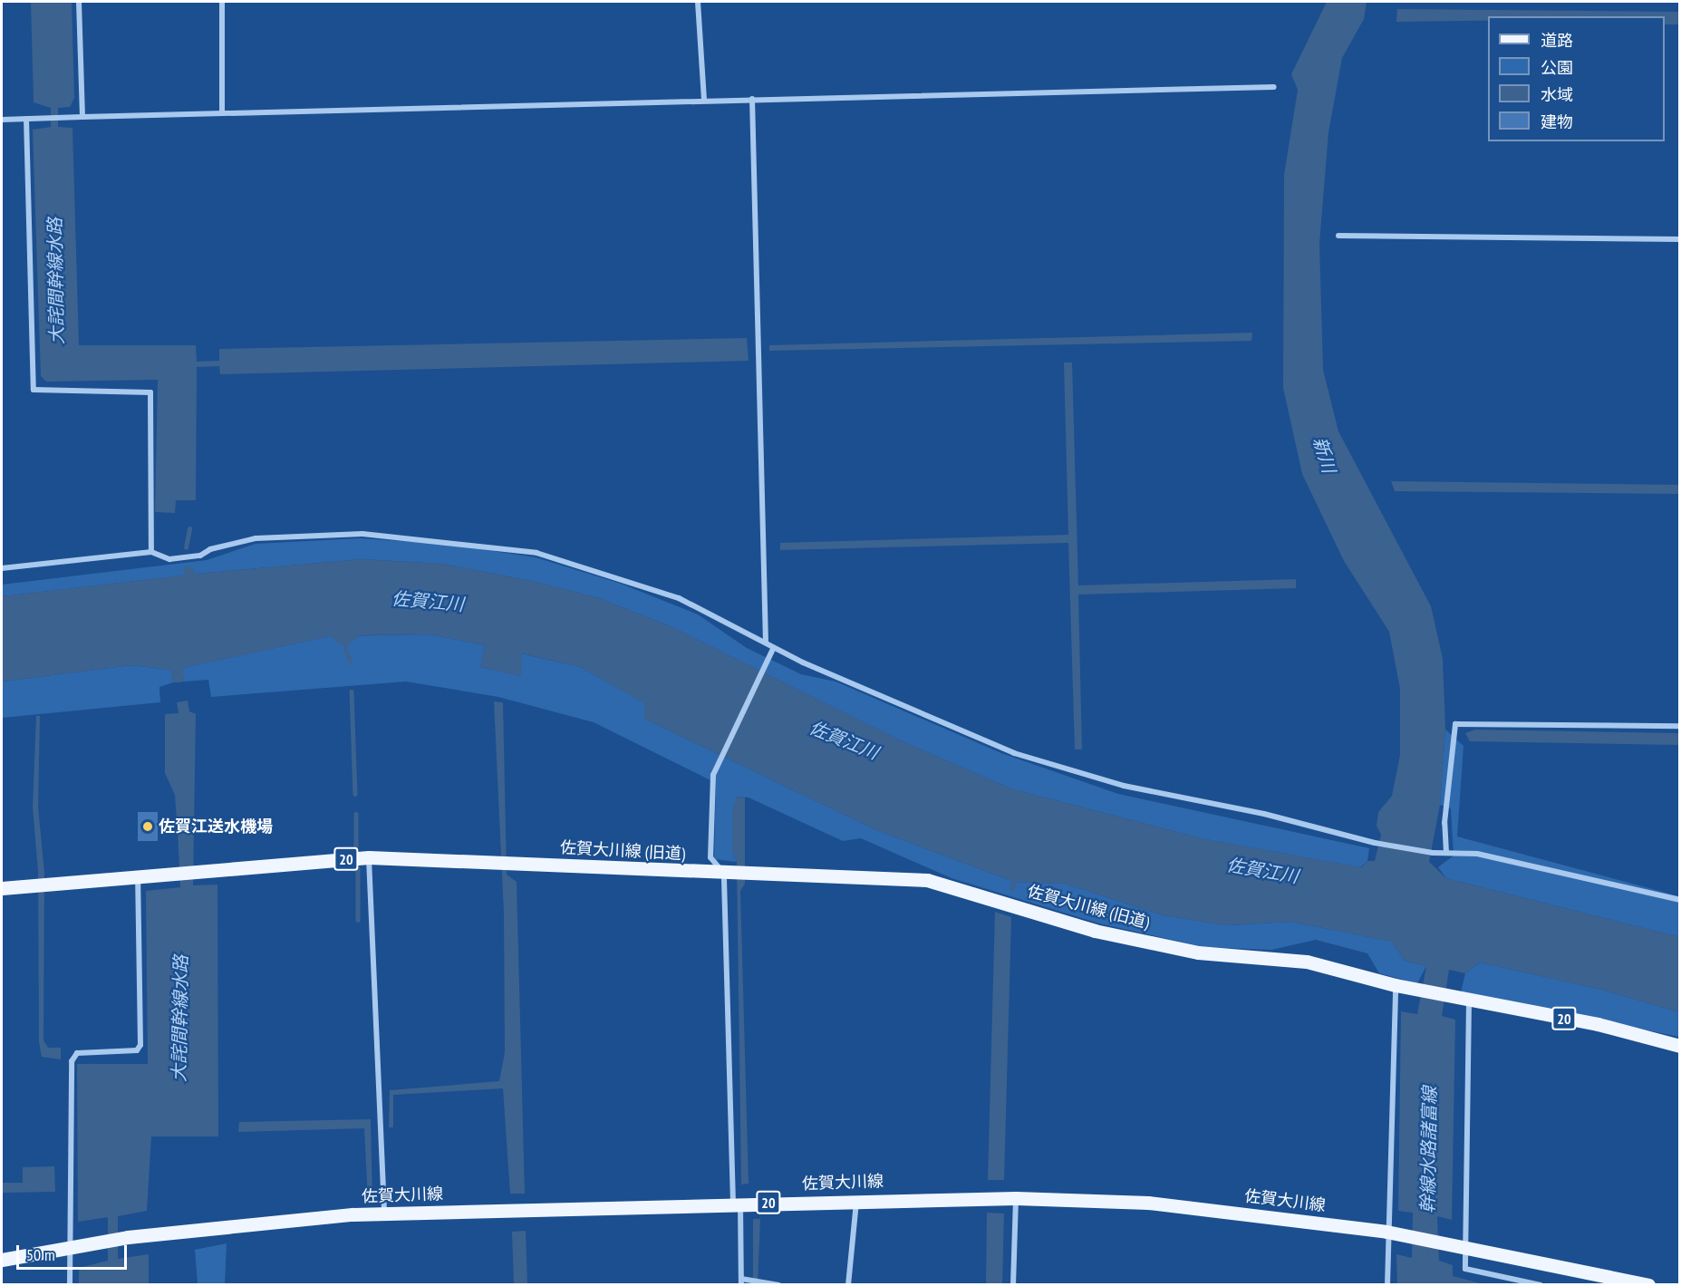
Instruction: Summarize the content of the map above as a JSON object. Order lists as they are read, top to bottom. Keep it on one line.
{"streets":{"main road":["佐賀大川線 (旧道)","20","佐賀大川線"]},"crossings":[["佐賀大川線 (旧道)","20"]],"water":["大詫間幹線水路","新川","佐賀江川","幹線水路諸富線"],"places":["佐賀江送水機場"],"legend":["道路","公園","水域","建物"],"scale_bar":"50 m"}
